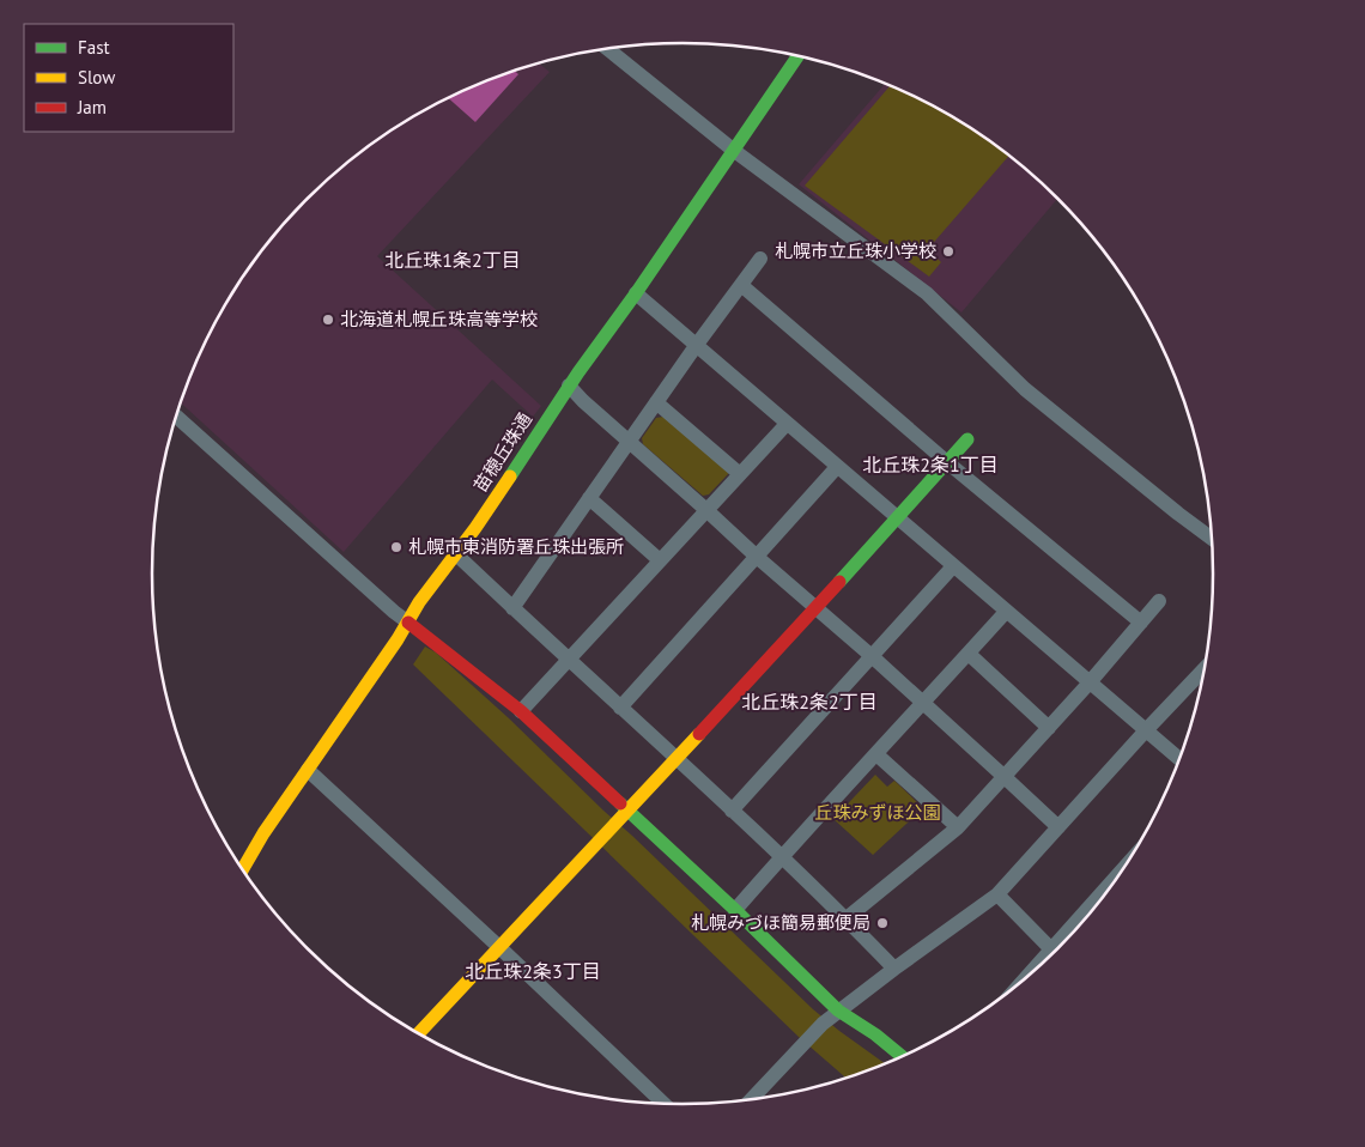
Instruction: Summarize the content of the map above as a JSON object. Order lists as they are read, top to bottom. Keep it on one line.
{"streets":{"street":["苗穂丘珠通"]},"districts":["北丘珠1条2丁目","北丘珠2条1丁目","北丘珠2条2丁目","北丘珠2条3丁目"],"parks":["丘珠みずほ公園"],"places":["札幌市立丘珠小学校","北海道札幌丘珠高等学校","札幌市東消防署丘珠出張所","札幌みづほ簡易郵便局"],"legend":["Fast","Slow","Jam"]}
